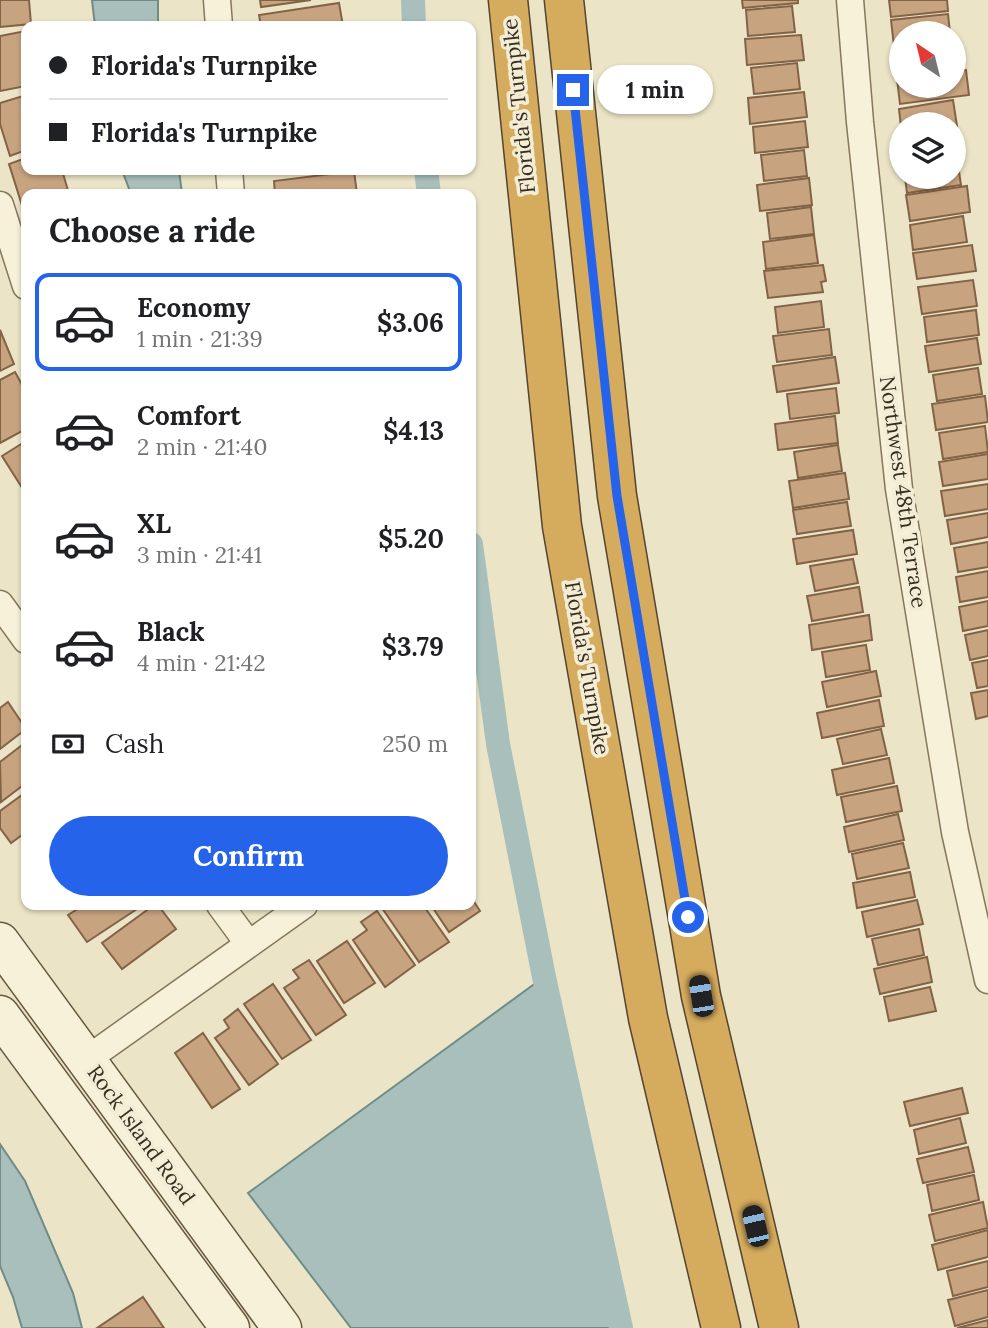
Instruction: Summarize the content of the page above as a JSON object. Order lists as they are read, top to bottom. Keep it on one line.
{"streets":{"highway":["Florida's Turnpike"],"main road":["Rock Island Road"],"street":["Northwest 48th Terrace"]},"north":"top left","page":{"banner":["Florida's Turnpike","Florida's Turnpike"],"bubble":"1 min","heading":"Choose a ride","list":[{"name":"Economy","note":"1 min · 21:39","value":"$3.06"},{"name":"Comfort","note":"2 min · 21:40","value":"$4.13"},{"name":"XL","note":"3 min · 21:41","value":"$5.20"},{"name":"Black","note":"4 min · 21:42","value":"$3.79"}],"pay":["Cash","250 m"],"buttons":"Confirm"}}
